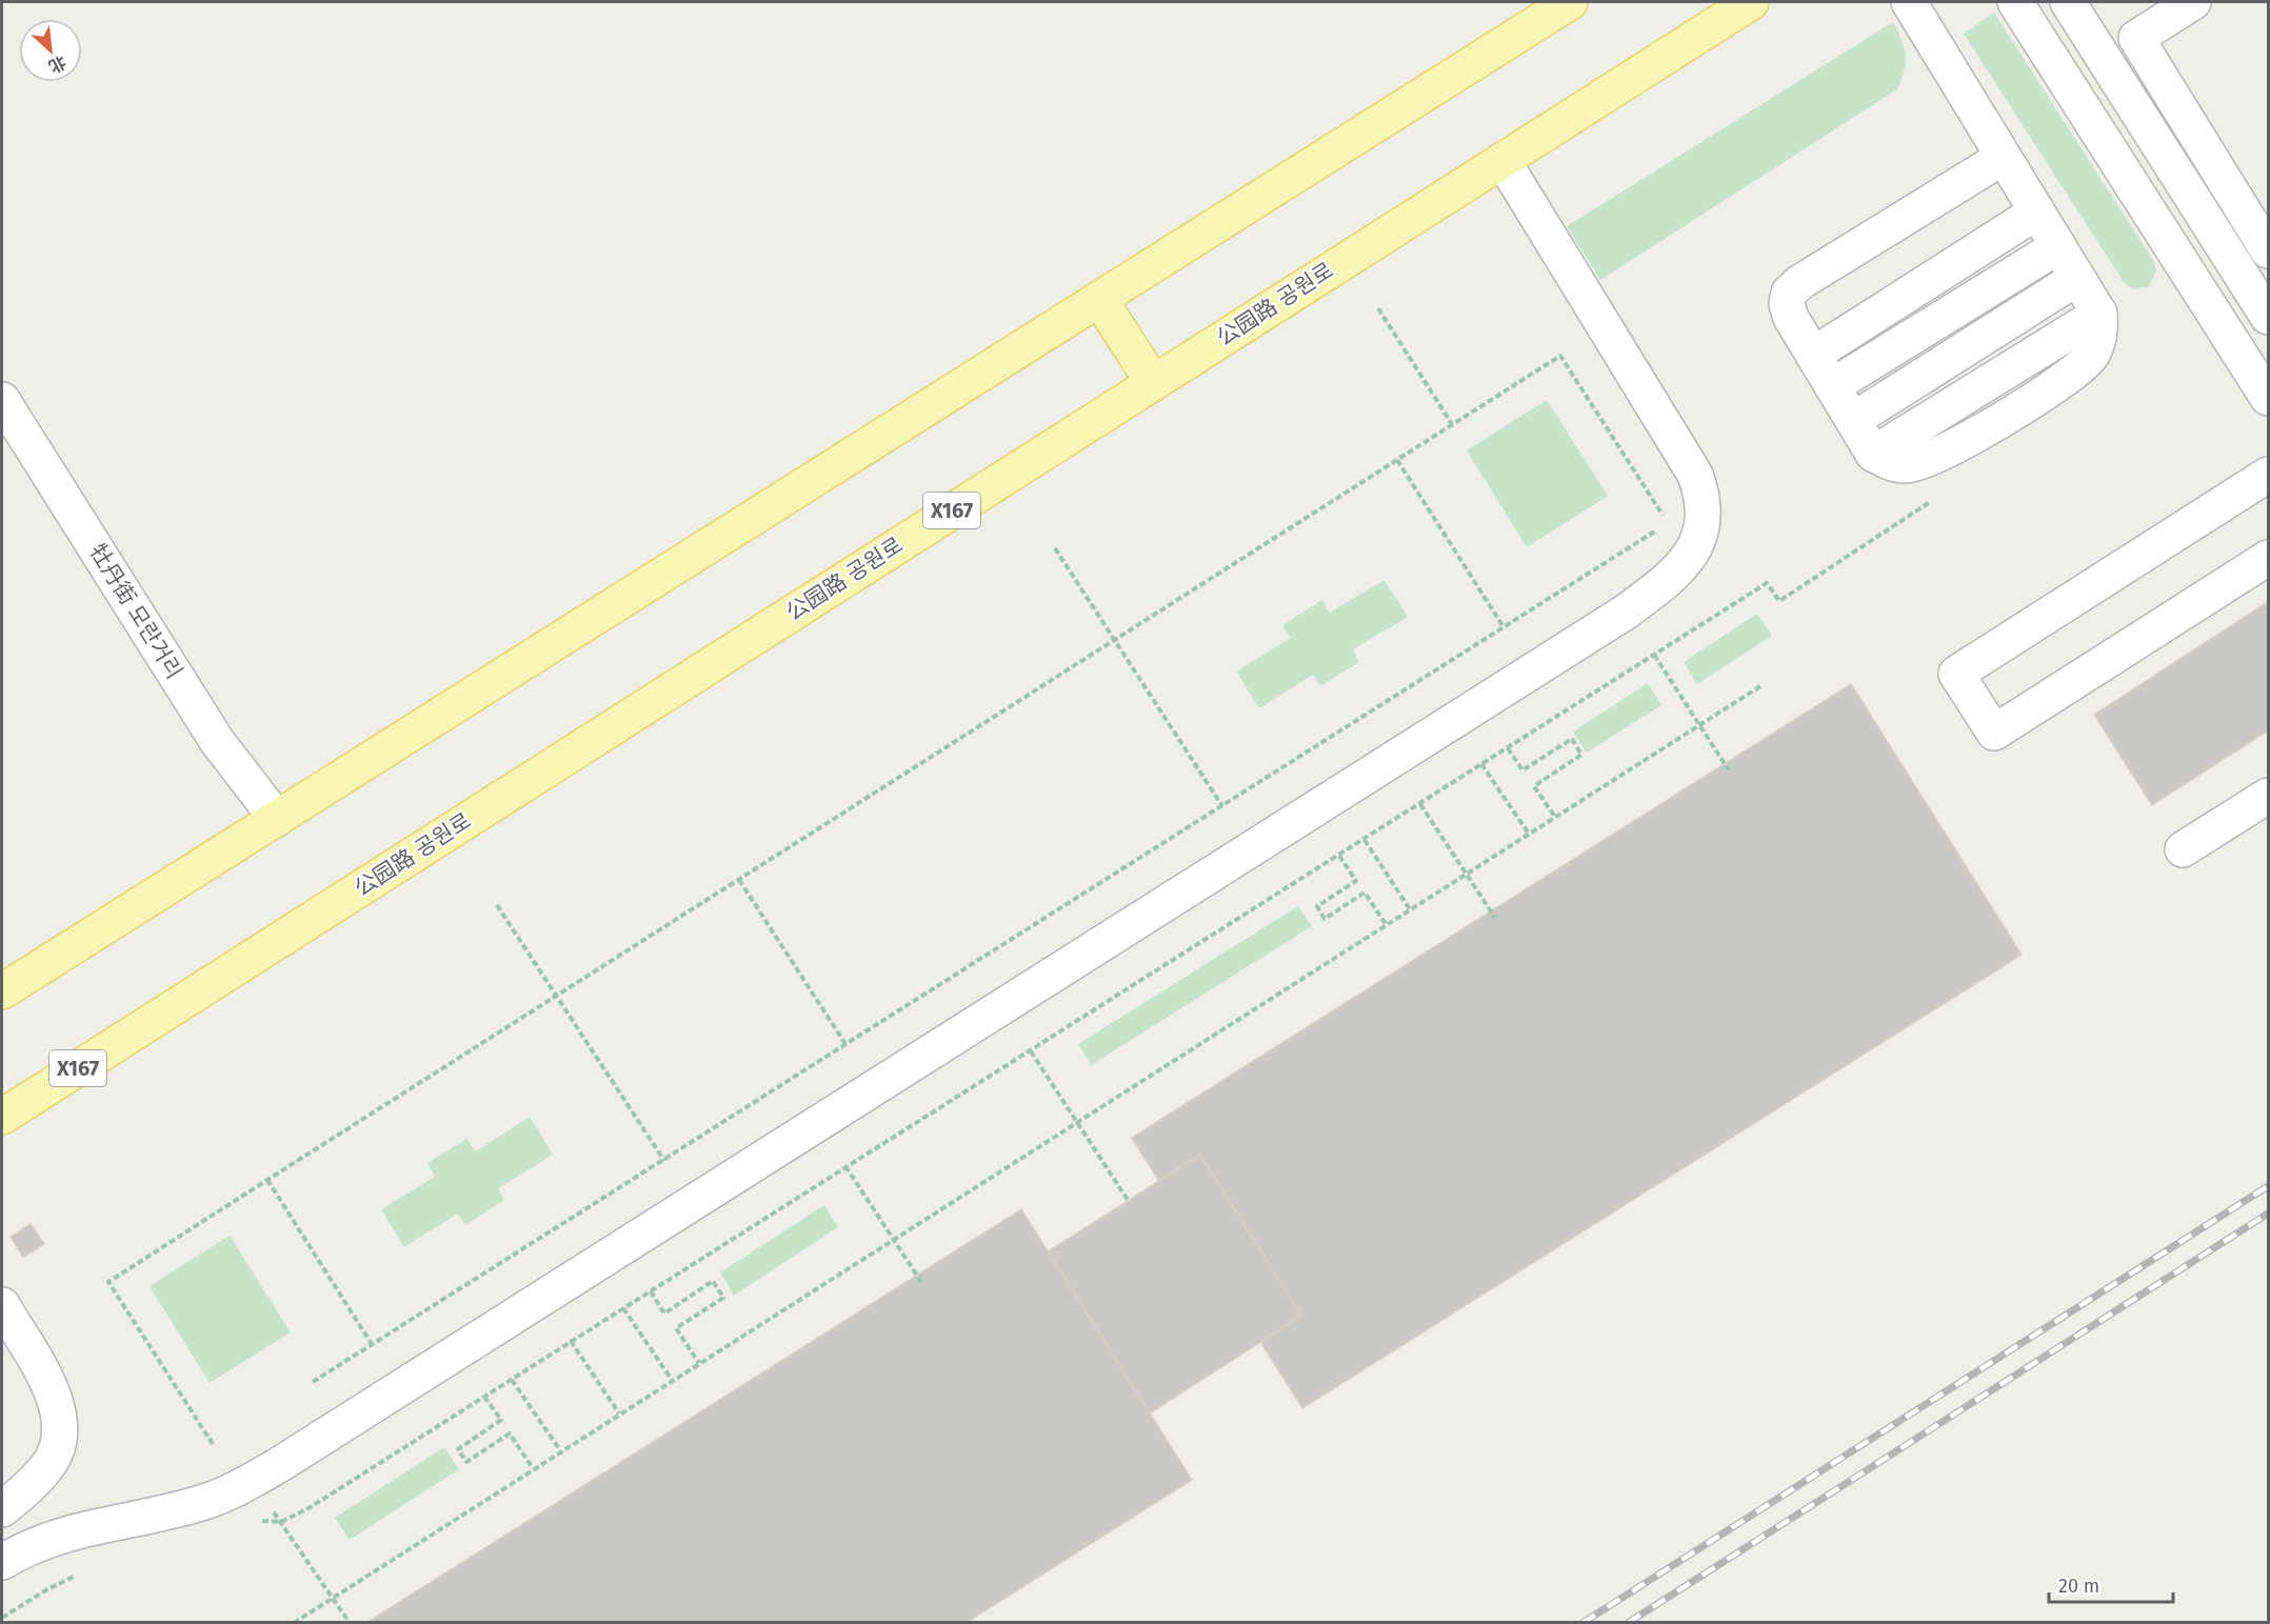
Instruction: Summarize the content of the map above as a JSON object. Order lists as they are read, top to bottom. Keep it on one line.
{"streets":{"main road":["公园路 공원로","X167"],"street":["牡丹街 모란거리"]},"scale_bar":"20 m","north":"bottom right"}
